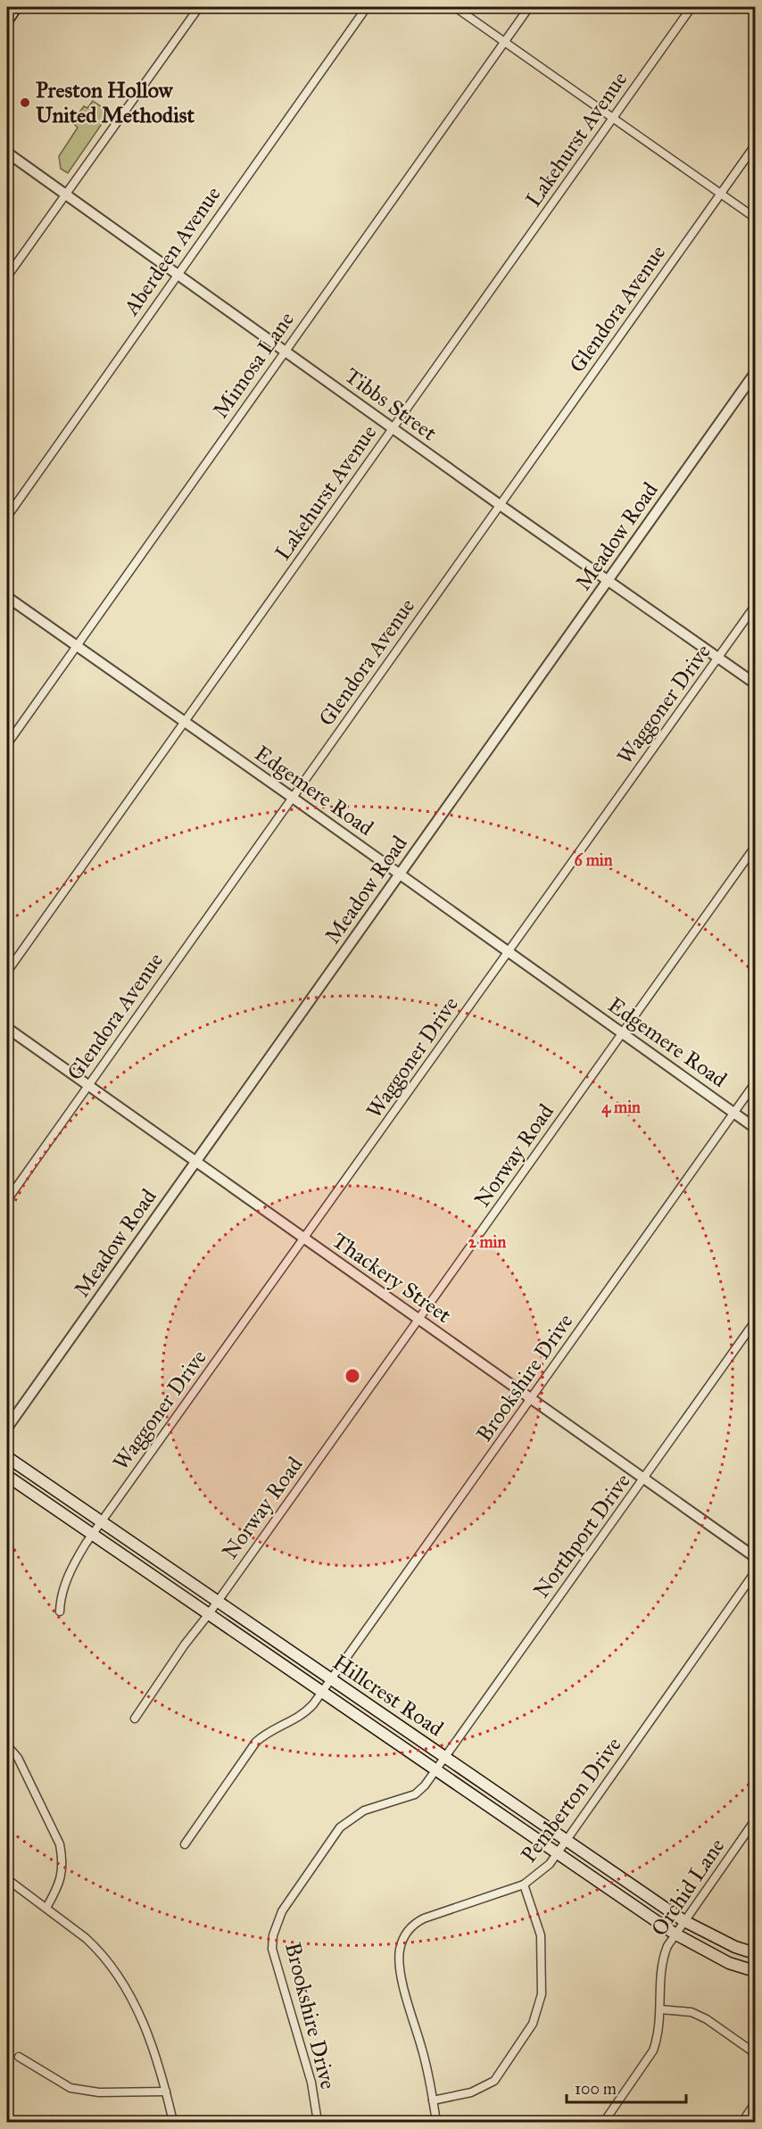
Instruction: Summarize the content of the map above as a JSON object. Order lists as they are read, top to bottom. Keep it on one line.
{"streets":{"main road":["Hillcrest Road"],"street":["Lakehurst Avenue","Aberdeen Avenue","Glendora Avenue","Mimosa Lane","Tibbs Street","Meadow Road","Waggoner Drive","Edgemere Road","Norway Road","Thackery Street","Brookshire Drive","Northport Drive","Pemberton Drive","Orchid Lane"]},"crossings":[["Lakehurst Avenue","Tibbs Street"],["Lakehurst Avenue","Edgemere Road"],["Aberdeen Avenue","Tibbs Street"],["Glendora Avenue","Tibbs Street"],["Glendora Avenue","Edgemere Road"],["Glendora Avenue","Thackery Street"],["Mimosa Lane","Tibbs Street"],["Mimosa Lane","Edgemere Road"],["Tibbs Street","Meadow Road"],["Tibbs Street","Waggoner Drive"],["Meadow Road","Edgemere Road"],["Meadow Road","Thackery Street"],["Waggoner Drive","Edgemere Road"],["Waggoner Drive","Thackery Street"],["Waggoner Drive","Hillcrest Road"],["Edgemere Road","Norway Road"],["Edgemere Road","Brookshire Drive"],["Norway Road","Thackery Street"],["Norway Road","Hillcrest Road"],["Thackery Street","Brookshire Drive"],["Thackery Street","Northport Drive"],["Brookshire Drive","Northport Drive"],["Brookshire Drive","Hillcrest Road"],["Northport Drive","Hillcrest Road"],["Hillcrest Road","Pemberton Drive"],["Hillcrest Road","Orchid Lane"]],"places":["Preston Hollow United Methodist"],"scale_bar":"100 m","rings":["6 min","4 min","2 min"]}
